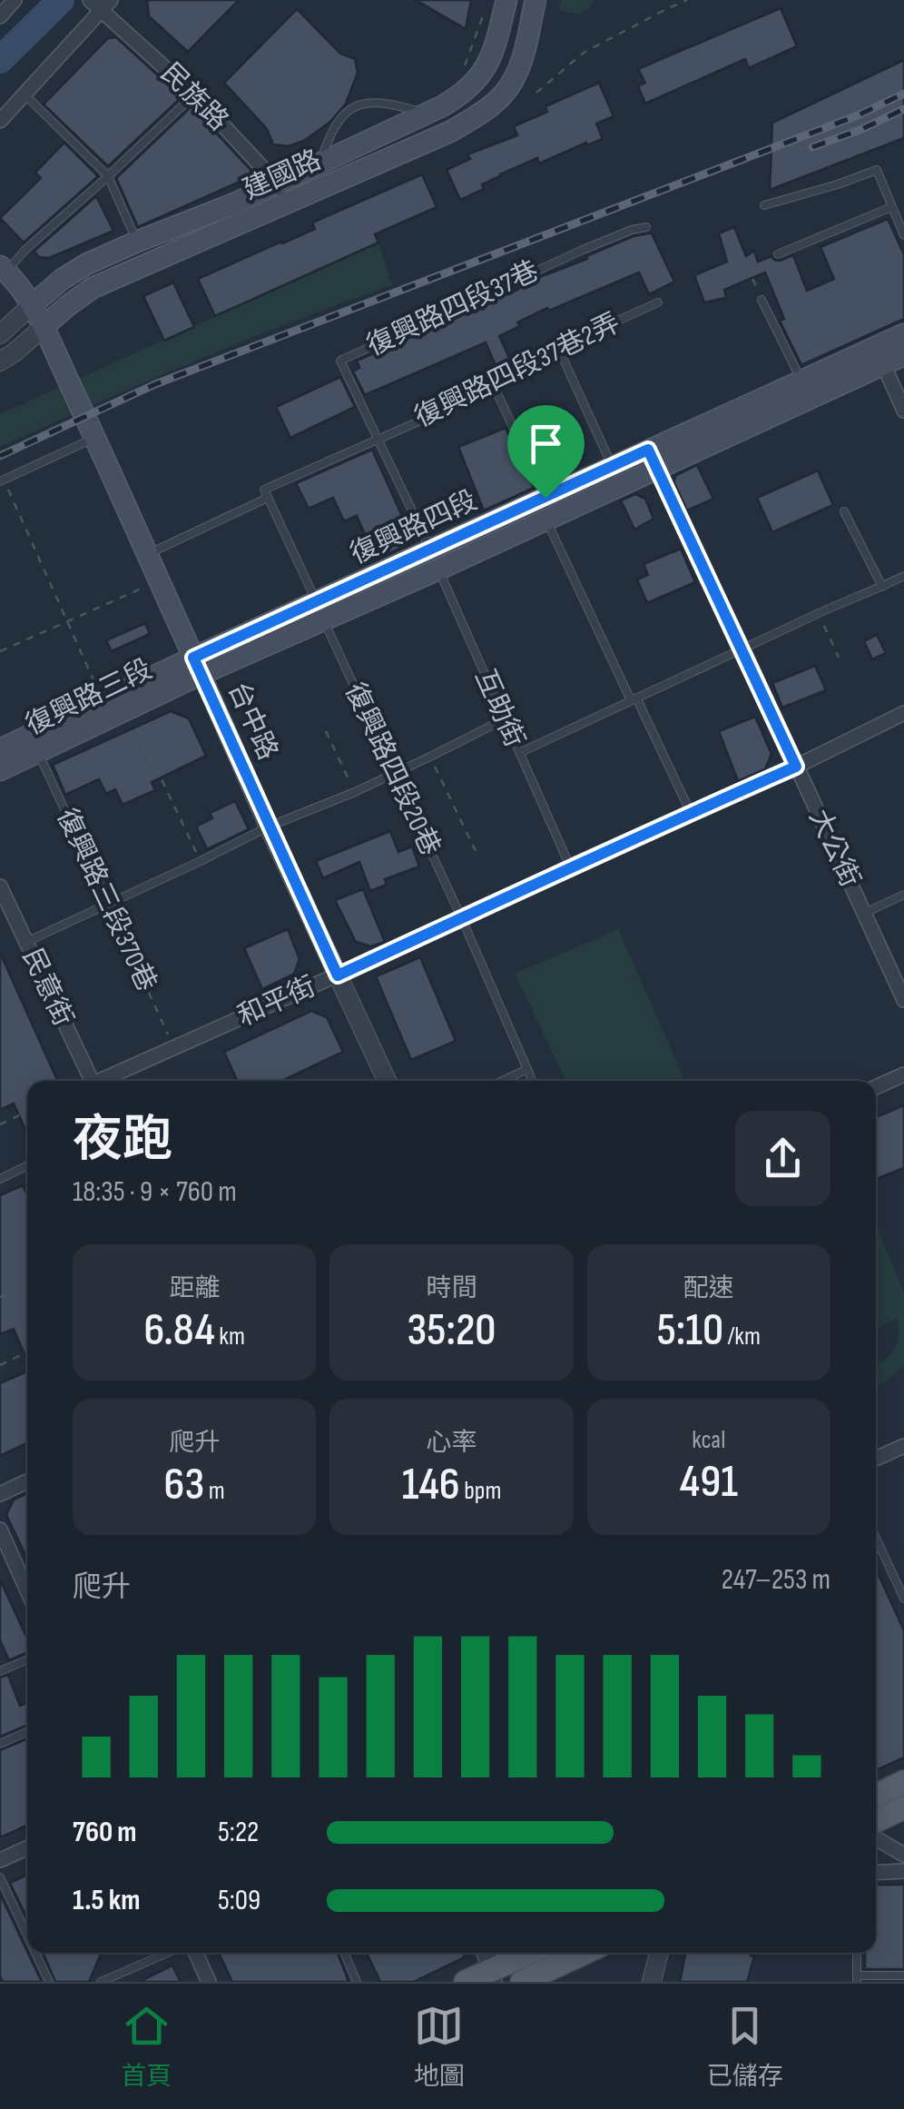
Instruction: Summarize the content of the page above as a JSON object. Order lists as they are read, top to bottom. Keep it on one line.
{"streets":{"main road":["建國路","復興路四段","復興路三段","台中路"],"street":["民族路","大公街","民意街","和平街"],"lane":["復興路四段37巷","復興路四段37巷2弄","互助街","復興路四段20巷","復興路三段370巷"]},"crossings":[["民族路","建國路"],["建國路","台中路"],["復興路四段37巷","復興路四段37巷2弄"],["復興路四段37巷","復興路四段"],["復興路四段37巷","互助街"],["復興路四段","復興路三段"],["復興路四段","互助街"],["復興路四段","台中路"],["復興路四段","復興路四段20巷"],["復興路四段","大公街"],["復興路三段","台中路"],["復興路三段","復興路三段370巷"],["互助街","和平街"],["台中路","和平街"],["復興路四段20巷","和平街"],["大公街","和平街"],["復興路三段370巷","和平街"]],"page":{"heading":["夜跑","18:35 · 9 × 760 m"],"stats":[["距離","6.84 km"],["時間","35:20"],["配速","5:10 /km"],["爬升","63 m"],["心率","146 bpm"],["kcal","491"]],"chart":["爬升","247–253 m"],"list":[{"name":"760 m","note":"5:22"},{"name":"1.5 km","note":"5:09"}],"tabs":["首頁","地圖","已儲存"]}}
